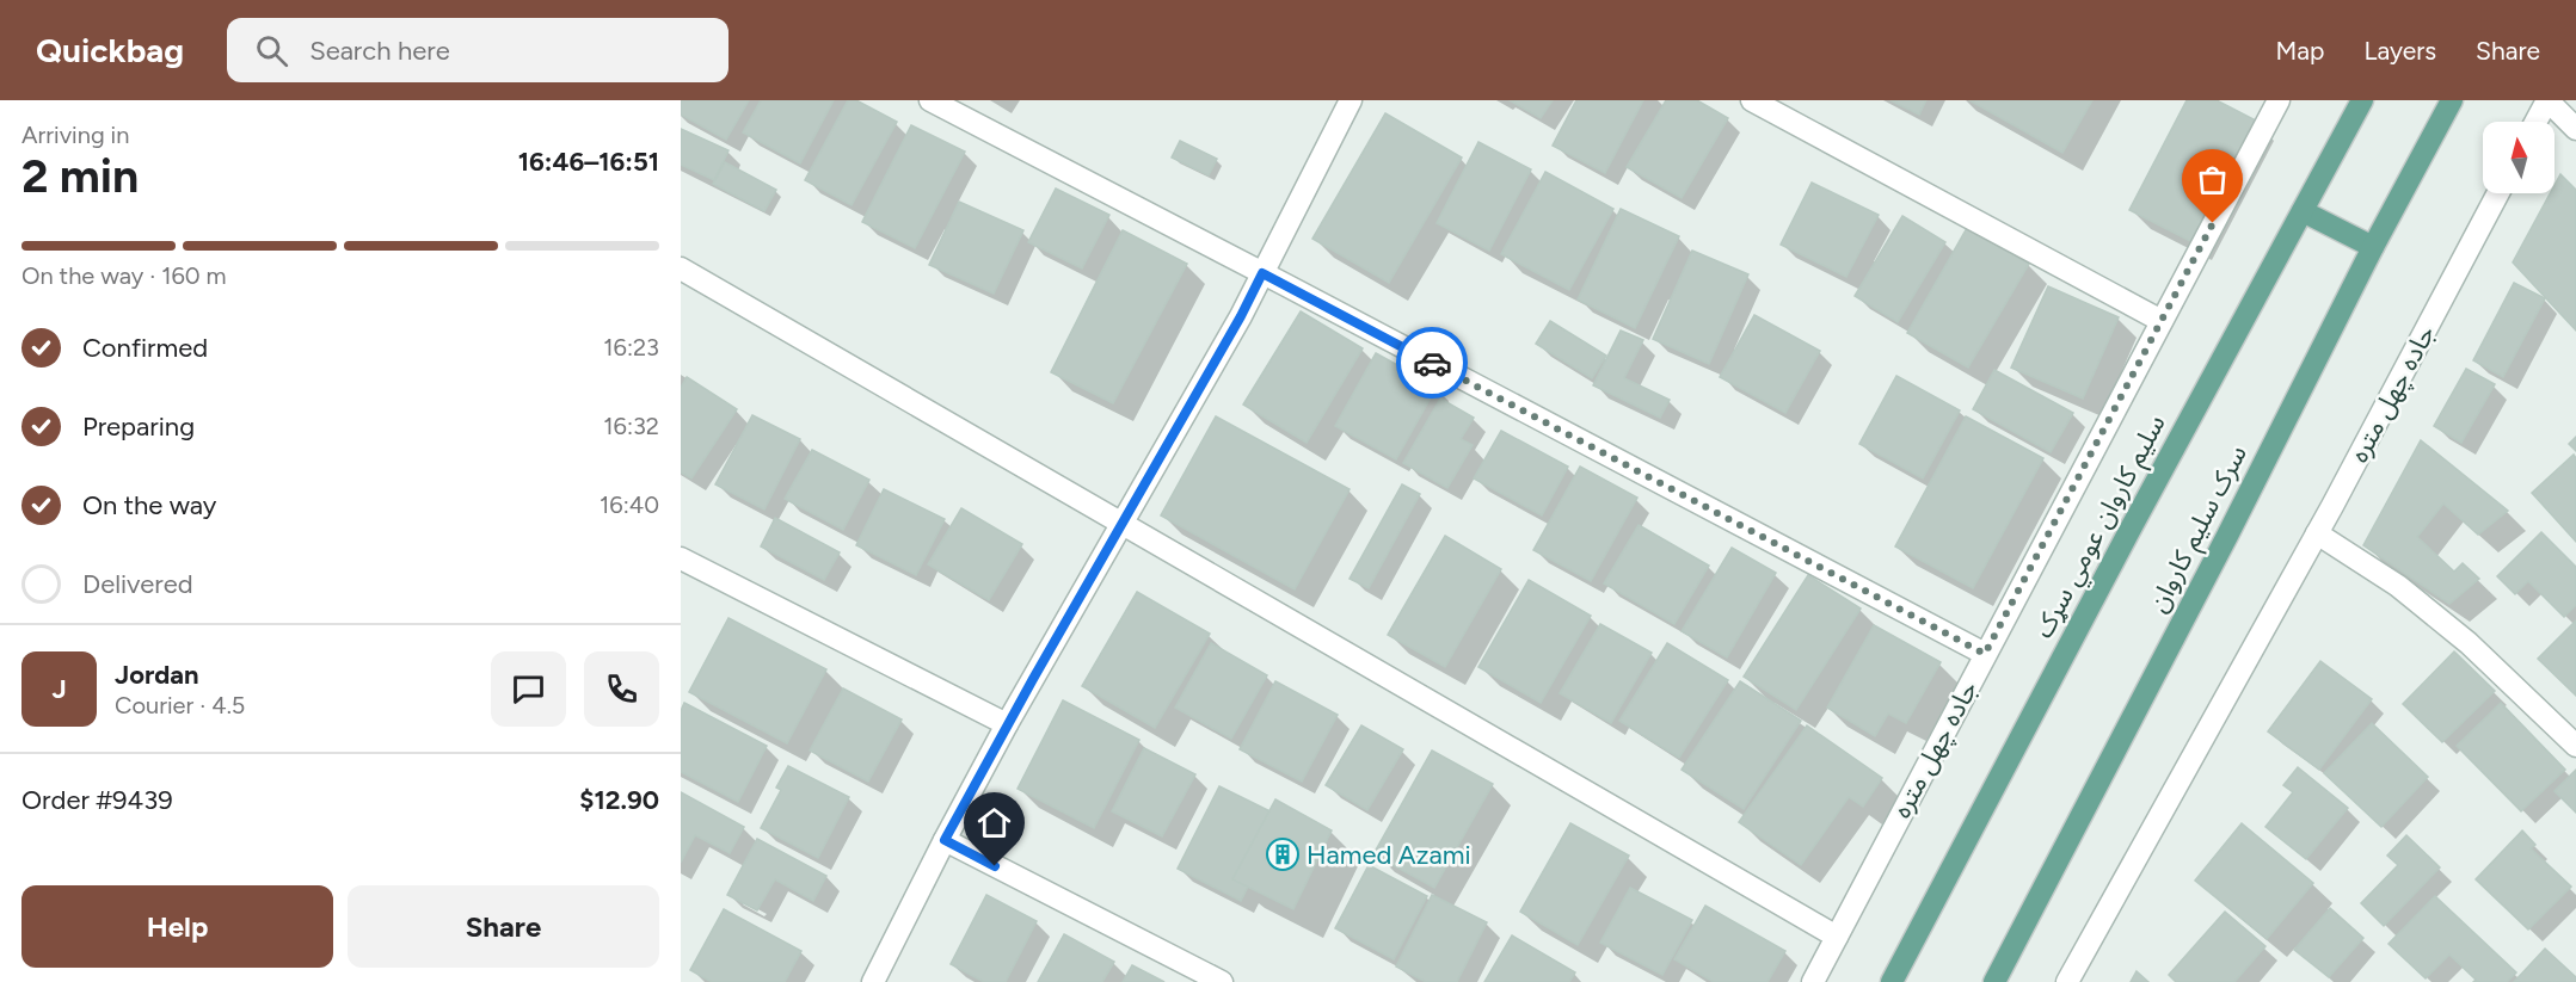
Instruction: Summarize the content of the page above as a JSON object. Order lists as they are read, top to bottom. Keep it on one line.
{"streets":{"main road":["سلیم کاروان عومي سړک","سرک سلیم کاروان"],"street":["جاده چهل متره"]},"places":{"building":["Hamed Azami"]},"north":"top","page":{"header":"Quickbag","search":"Search here","nav":["Map","Layers","Share"],"heading":["2 min","Arriving in","16:46–16:51"],"panel":["Jordan","Courier · 4.5","Order #9439","$12.90"],"bar":"On the way · 160 m","list":[["Confirmed","16:23"],["Preparing","16:32"],["On the way","16:40"],"Delivered"],"round":"J","buttons":["Help","Share"]}}
